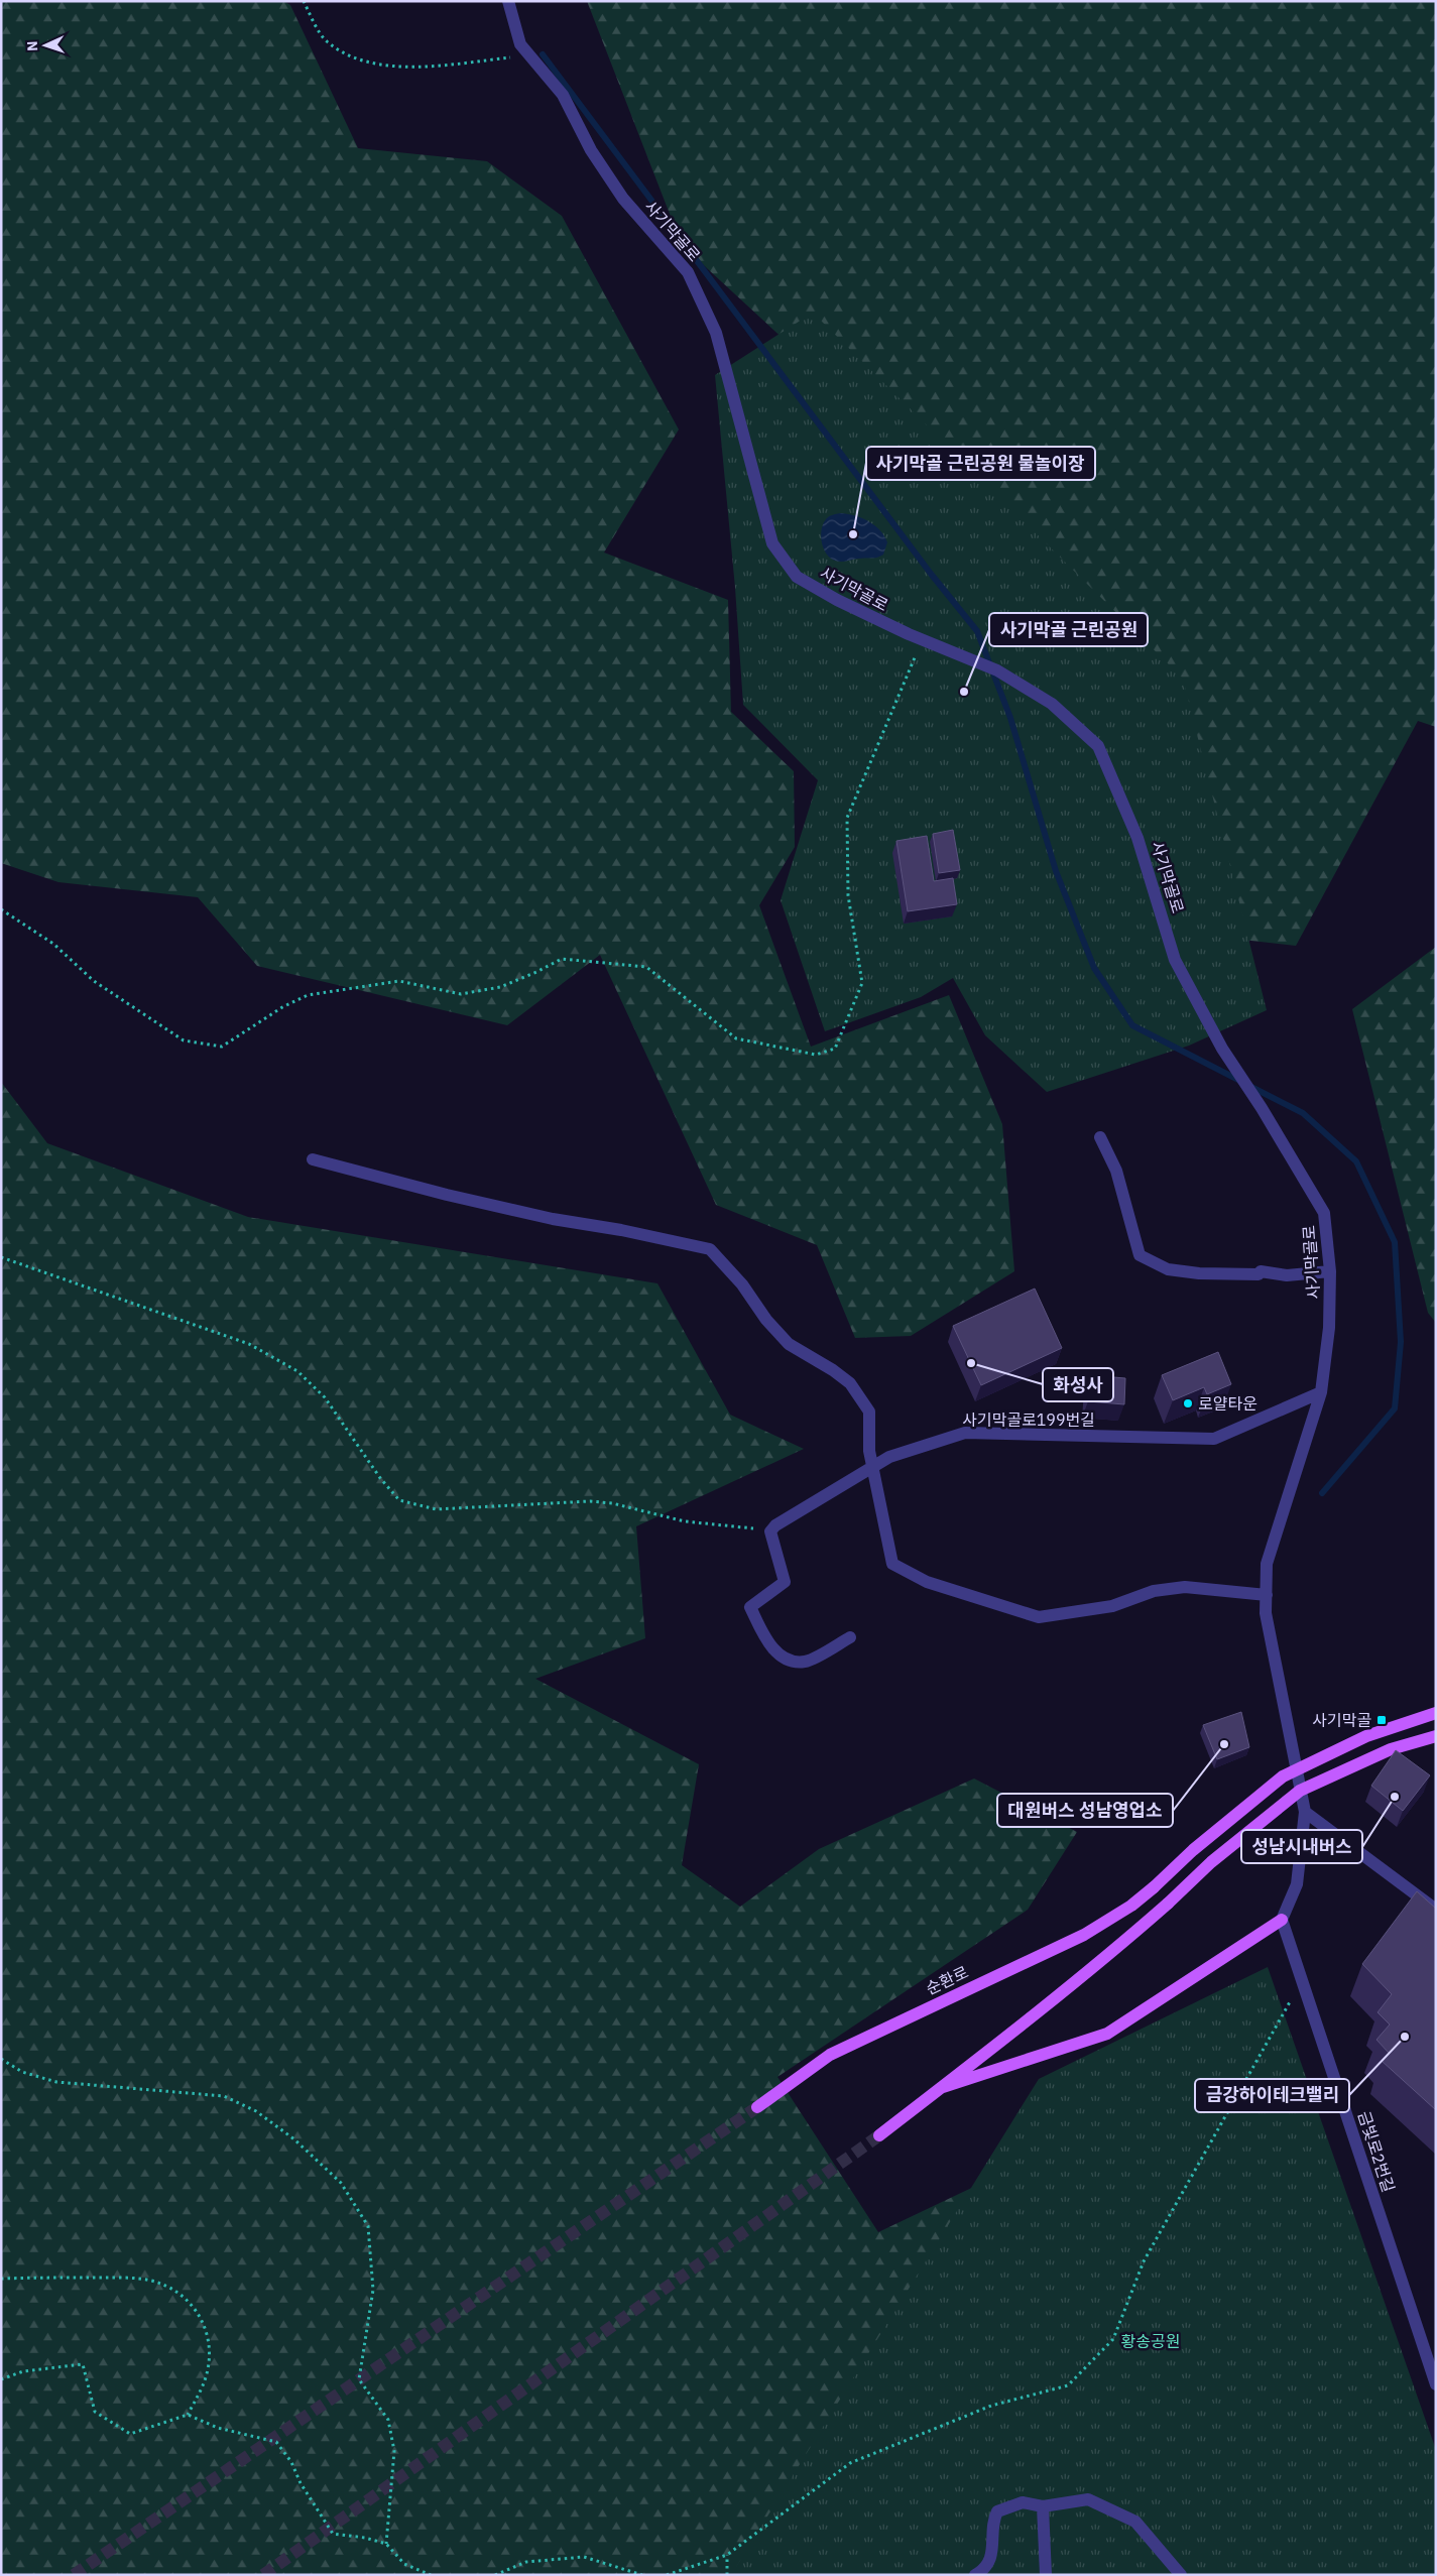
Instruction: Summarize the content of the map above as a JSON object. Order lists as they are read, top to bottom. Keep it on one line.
{"streets":{"main road":["순환로"],"street":["사기막골로","사기막골로199번길","금빛로2번길"]},"crossings":[["사기막골로","사기막골로199번길"]],"parks":["황송공원"],"places":{"other":["사기막골 근린공원 물놀이장","사기막골 근린공원","화성사","로얄타운","대원버스 성남영업소","성남시내버스","금강하이테크밸리"],"transit":["사기막골"]},"north":"left"}
